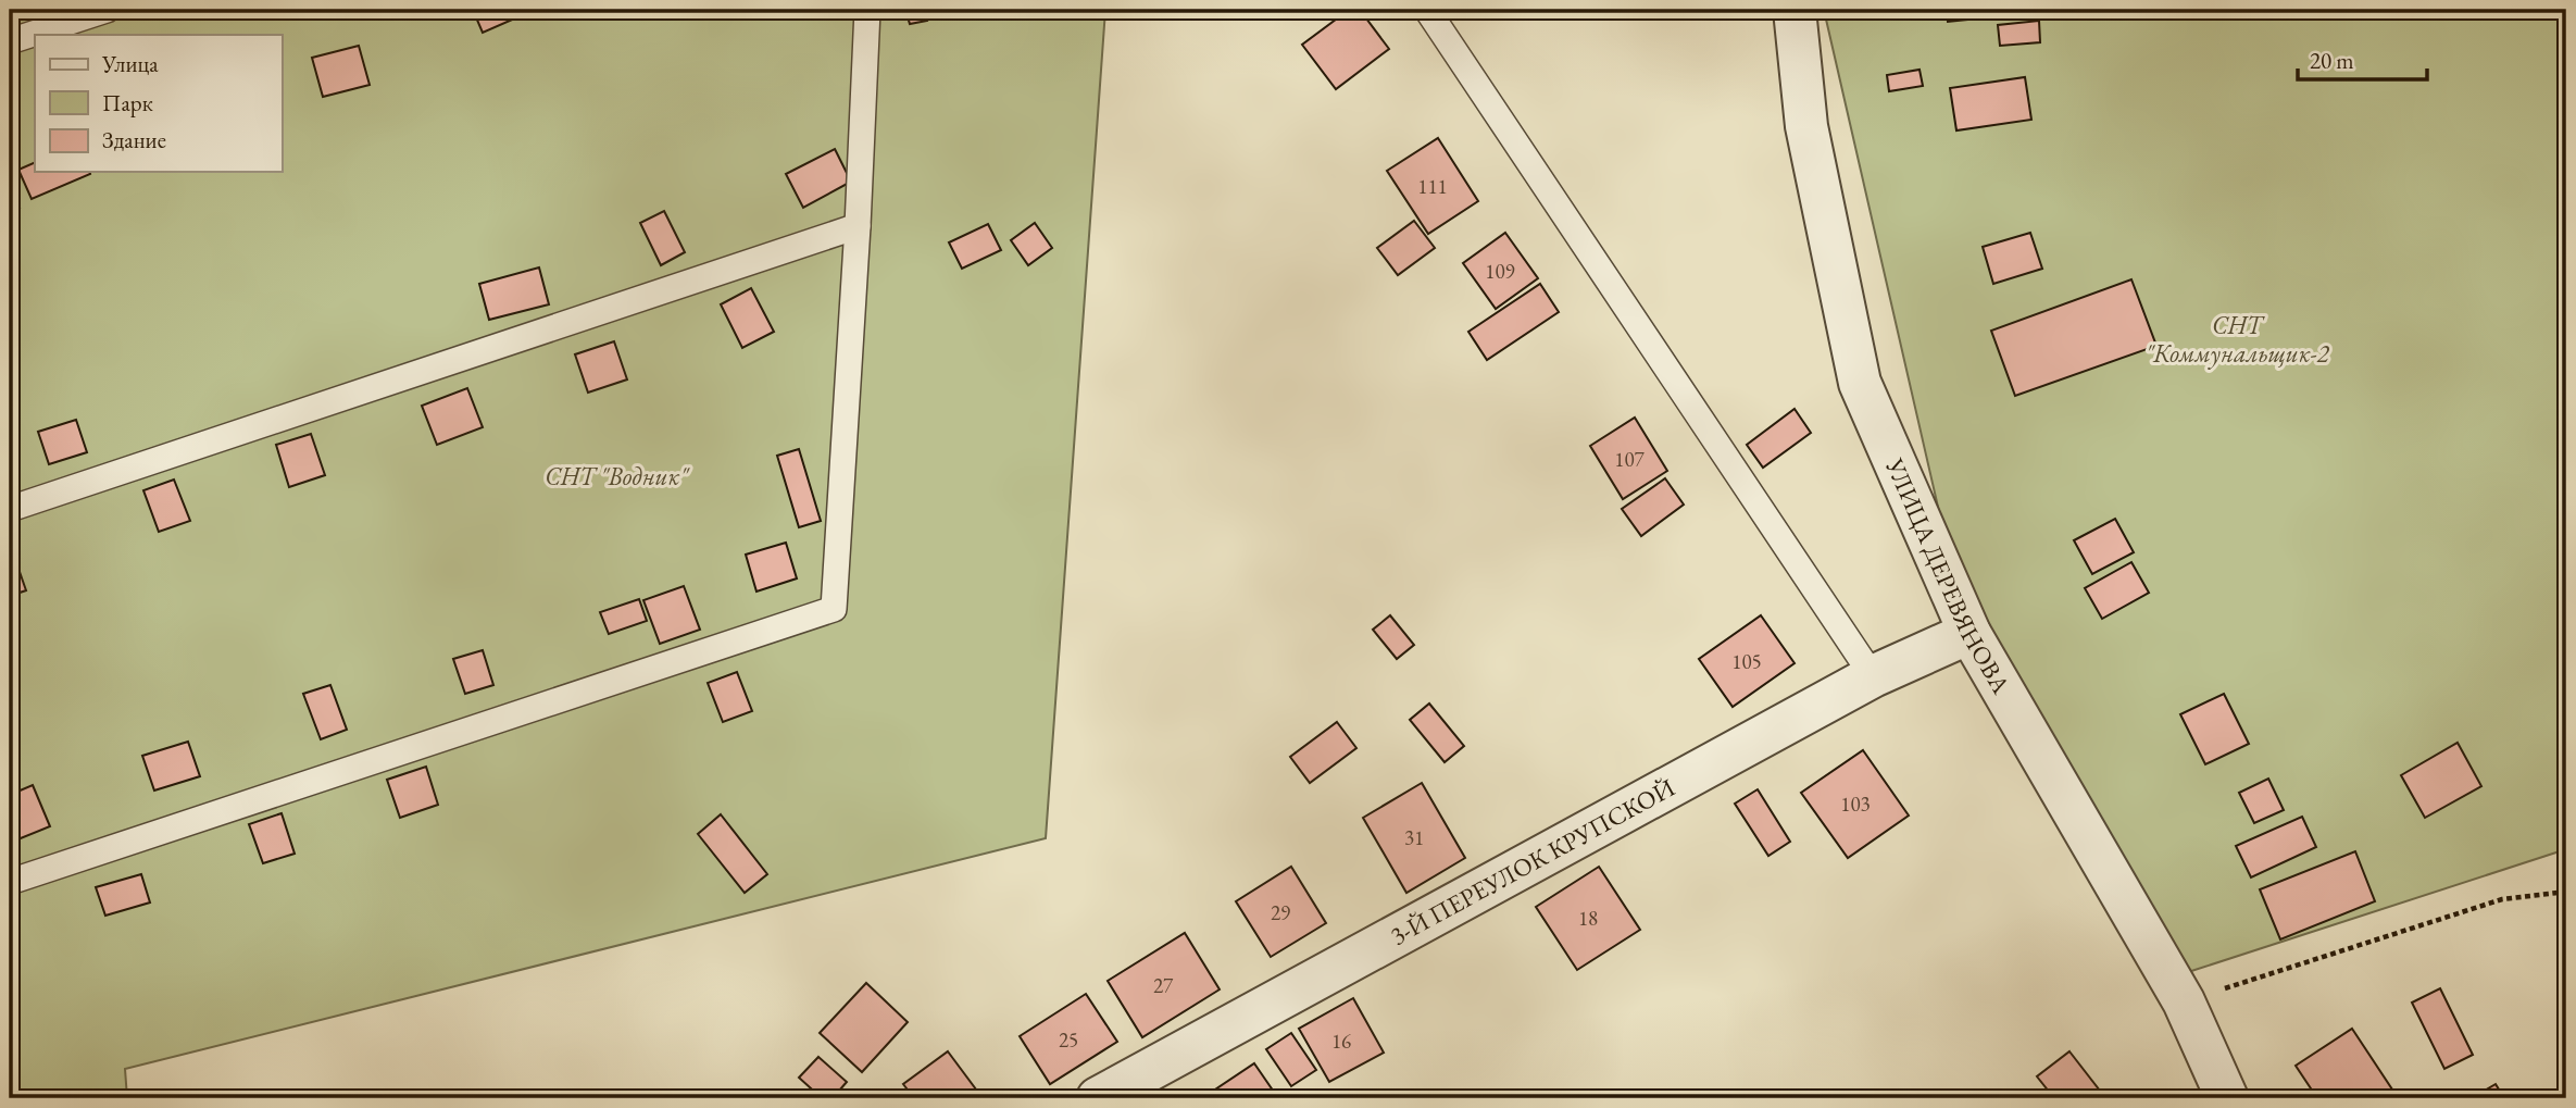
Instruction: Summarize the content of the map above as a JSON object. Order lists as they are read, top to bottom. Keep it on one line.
{"streets":{"street":["УЛИЦА ДЕРЕВЯНОВА","3-Й ПЕРЕУЛОК КРУПСКОЙ"]},"crossings":[["УЛИЦА ДЕРЕВЯНОВА","3-Й ПЕРЕУЛОК КРУПСКОЙ"]],"parks":["СНТ \"Коммунальщик-2","СНТ \"Водник\""],"house_numbers":["111","109","107","105","103","31","29","18","27","25","16"],"legend":["Улица","Парк","Здание"],"scale_bar":"20 m"}
